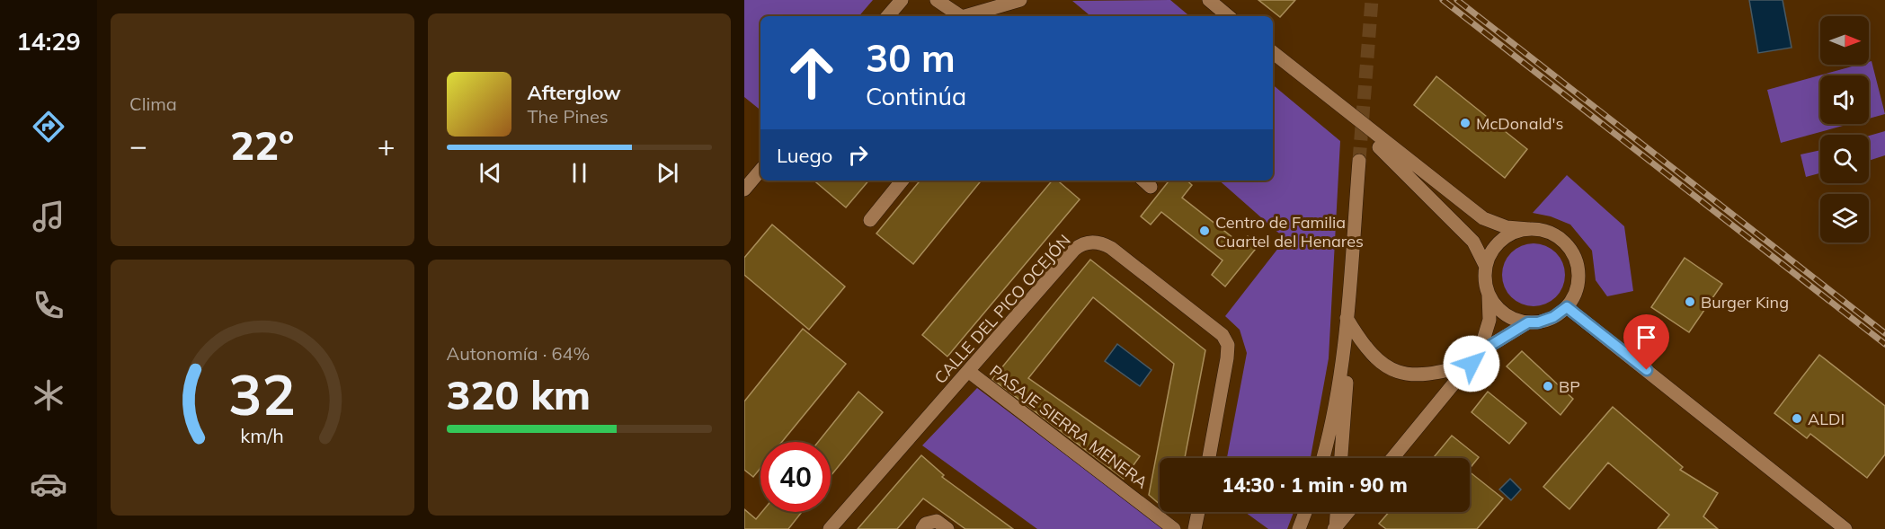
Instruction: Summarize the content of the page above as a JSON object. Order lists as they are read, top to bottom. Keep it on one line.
{"streets":{"main road":["CALLE DEL PICO OCEJÓN","PASAJE SIERRA MENERA"]},"crossings":[["CALLE DEL PICO OCEJÓN","PASAJE SIERRA MENERA"]],"places":["McDonald's","Centro de Familia Cuartel del Henares","Burger King","BP","ALDI"],"north":"right","page":{"tabs":"14:29","tile":["Clima",["Autonomía · 64%","320 km"]],"turn":["30 m","Continúa"],"song":["Afterglow","The Pines"],"heat":["−","22°","+"],"then":"Luego","limit":"40","trip":"14:30 · 1 min · 90 m","gauge":["32","km/h"]}}
